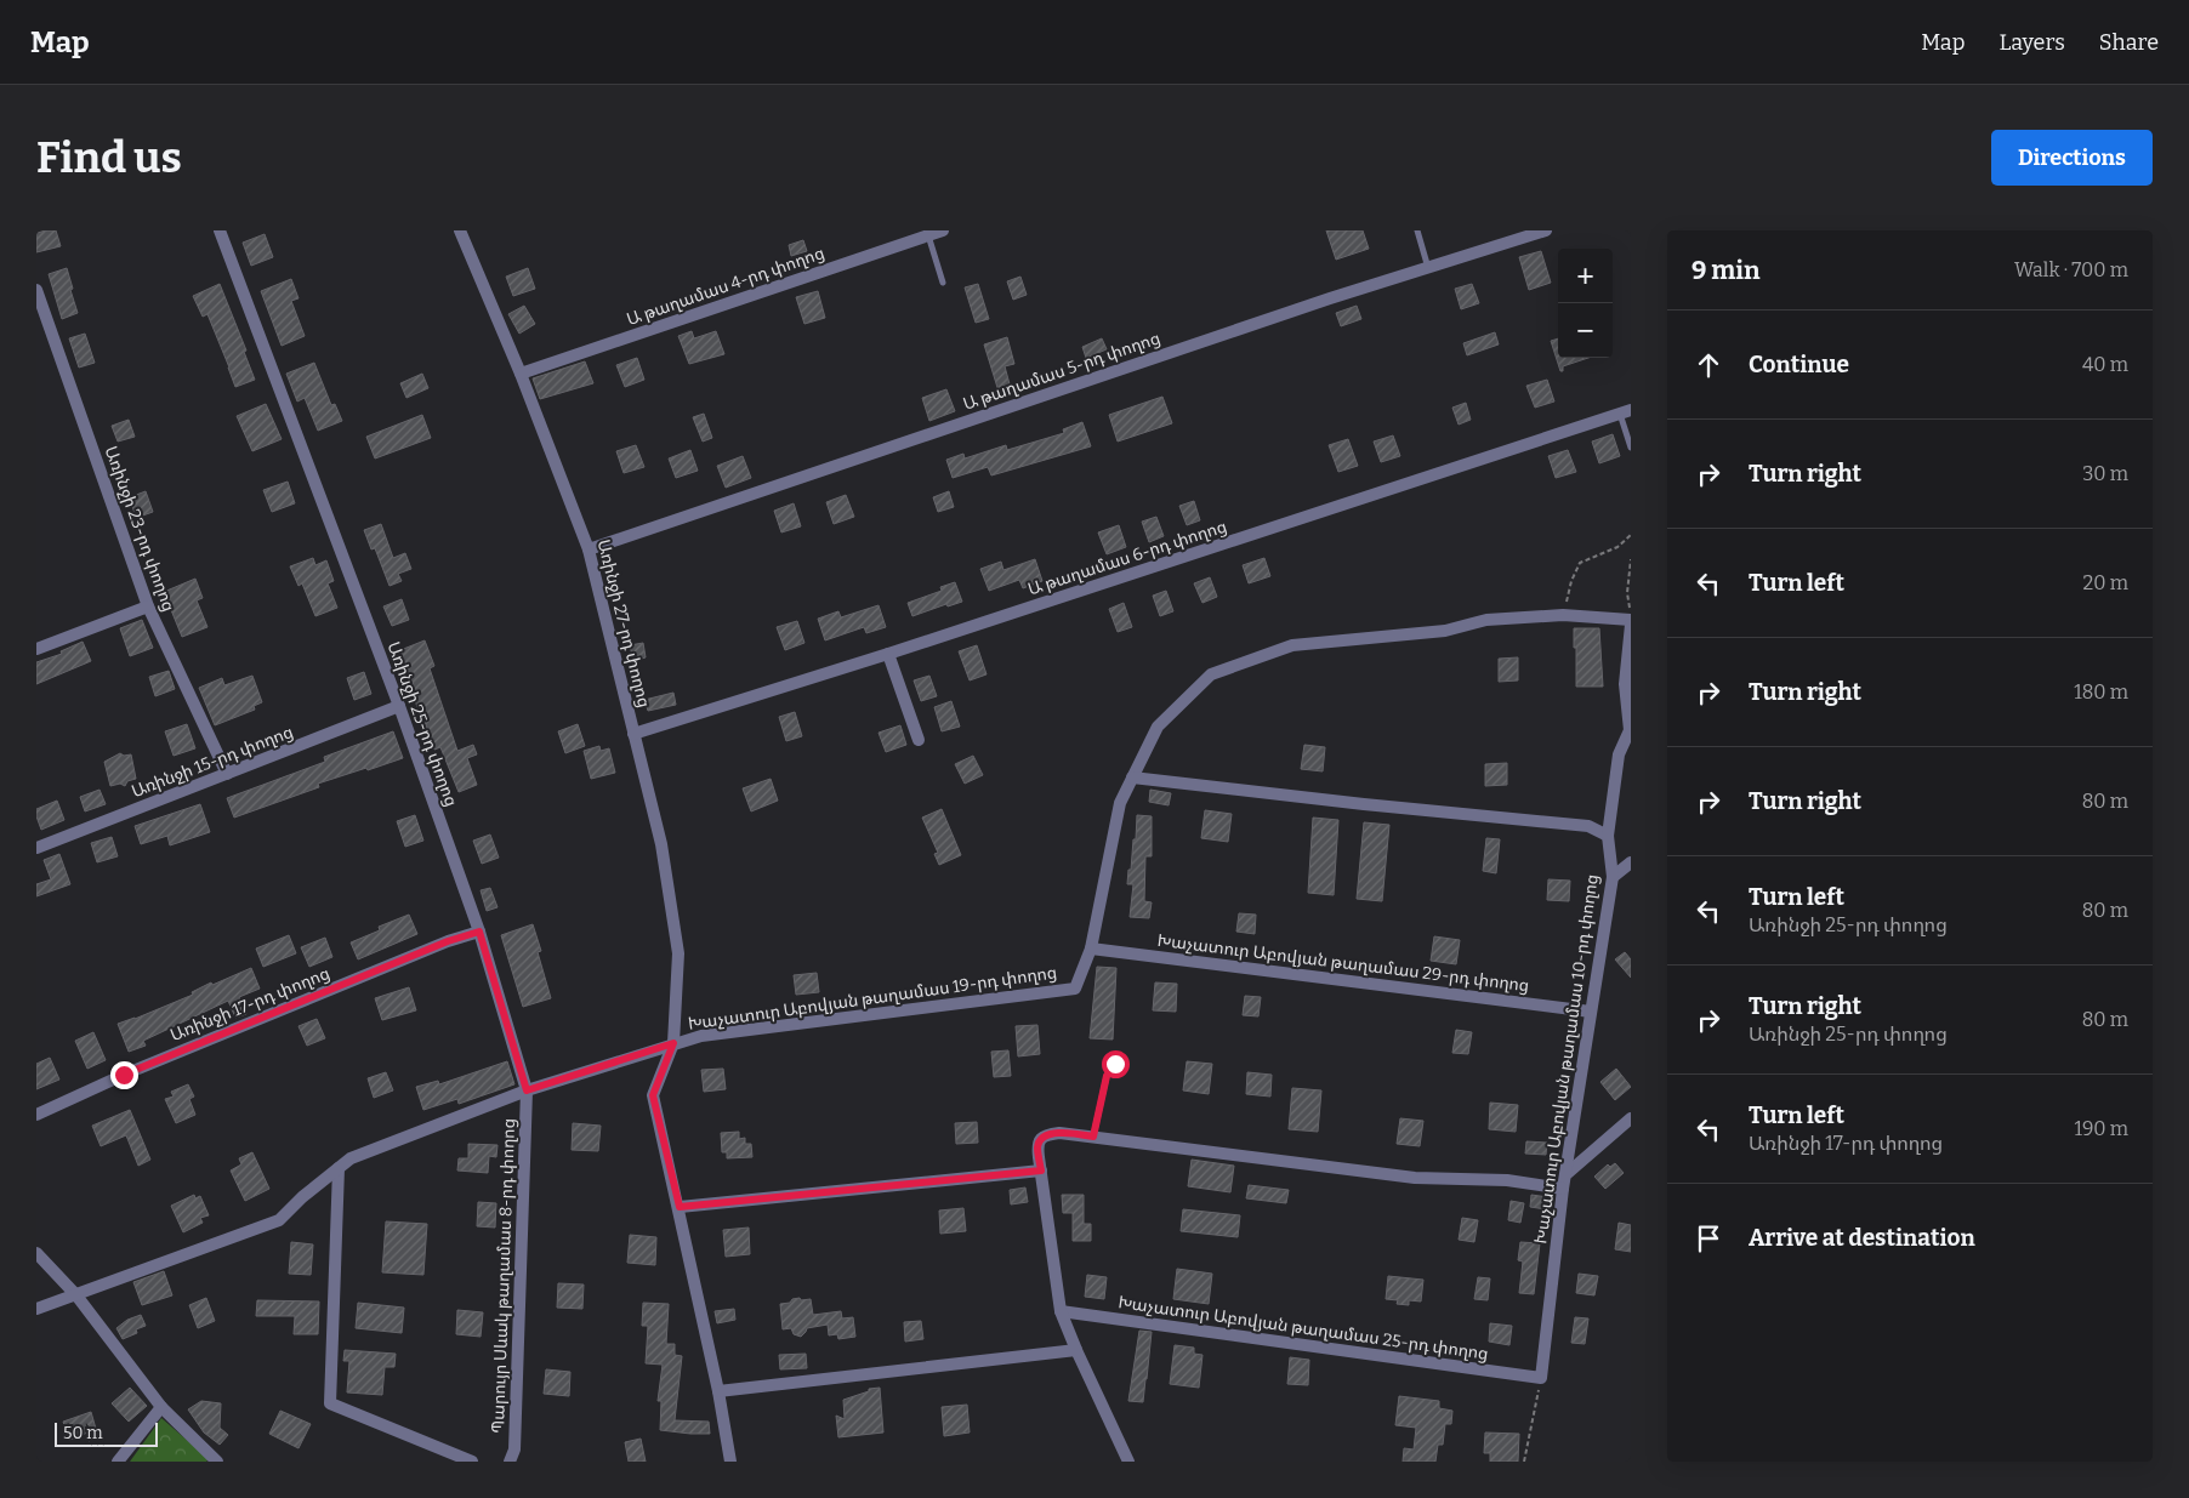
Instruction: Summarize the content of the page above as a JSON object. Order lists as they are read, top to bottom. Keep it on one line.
{"streets":{"street":["Ա թաղամաս 4-րդ փողոց","Ա թաղամաս 5-րդ փողոց","Առինջի 23-րդ փողոց","Ա թաղամաս 6-րդ փողոց","Առինջի 27-րդ փողոց","Առինջի 25-րդ փողոց","Առինջի 15-րդ փողոց","Խաչատուր Աբովյան թաղամաս 29-րդ փողոց","Խաչատուր Աբովյան թաղամաս 19-րդ փողոց","Առինջի 17-րդ փողոց","Խաչատուր Աբովյան թաղամաս 10-րդ փողոց","Պարույր Սևակ թաղամաս 8-րդ փողոց","Խաչատուր Աբովյան թաղամաս 25-րդ փողոց"]},"crossings":[["Ա թաղամաս 4-րդ փողոց","Առինջի 27-րդ փողոց"],["Ա թաղամաս 5-րդ փողոց","Առինջի 27-րդ փողոց"],["Առինջի 23-րդ փողոց","Առինջի 15-րդ փողոց"],["Ա թաղամաս 6-րդ փողոց","Առինջի 27-րդ փողոց"],["Առինջի 27-րդ փողոց","Խաչատուր Աբովյան թաղամաս 19-րդ փողոց"],["Առինջի 25-րդ փողոց","Առինջի 15-րդ փողոց"],["Առինջի 25-րդ փողոց","Առինջի 17-րդ փողոց"],["Առինջի 25-րդ փողոց","Պարույր Սևակ թաղամաս 8-րդ փողոց"],["Խաչատուր Աբովյան թաղամաս 29-րդ փողոց","Խաչատուր Աբովյան թաղամաս 19-րդ փողոց"],["Խաչատուր Աբովյան թաղամաս 29-րդ փողոց","Խաչատուր Աբովյան թաղամաս 10-րդ փողոց"],["Խաչատուր Աբովյան թաղամաս 10-րդ փողոց","Խաչատուր Աբովյան թաղամաս 25-րդ փողոց"]],"scale_bar":"50 m","page":{"header":"Map","nav":["Map","Layers","Share"],"buttons":"Directions","title":"Find us","heading":["9 min","Walk · 700 m"],"map_buttons":["+","−"],"list":[["Continue","40 m"],["Turn right","30 m"],["Turn left","20 m"],["Turn right","180 m"],["Turn right","80 m"],["Turn left","Առինջի 25-րդ փողոց","80 m"],["Turn right","Առինջի 25-րդ փողոց","80 m"],["Turn left","Առինջի 17-րդ փողոց","190 m"],"Arrive at destination"],"scale":"50 m"}}
